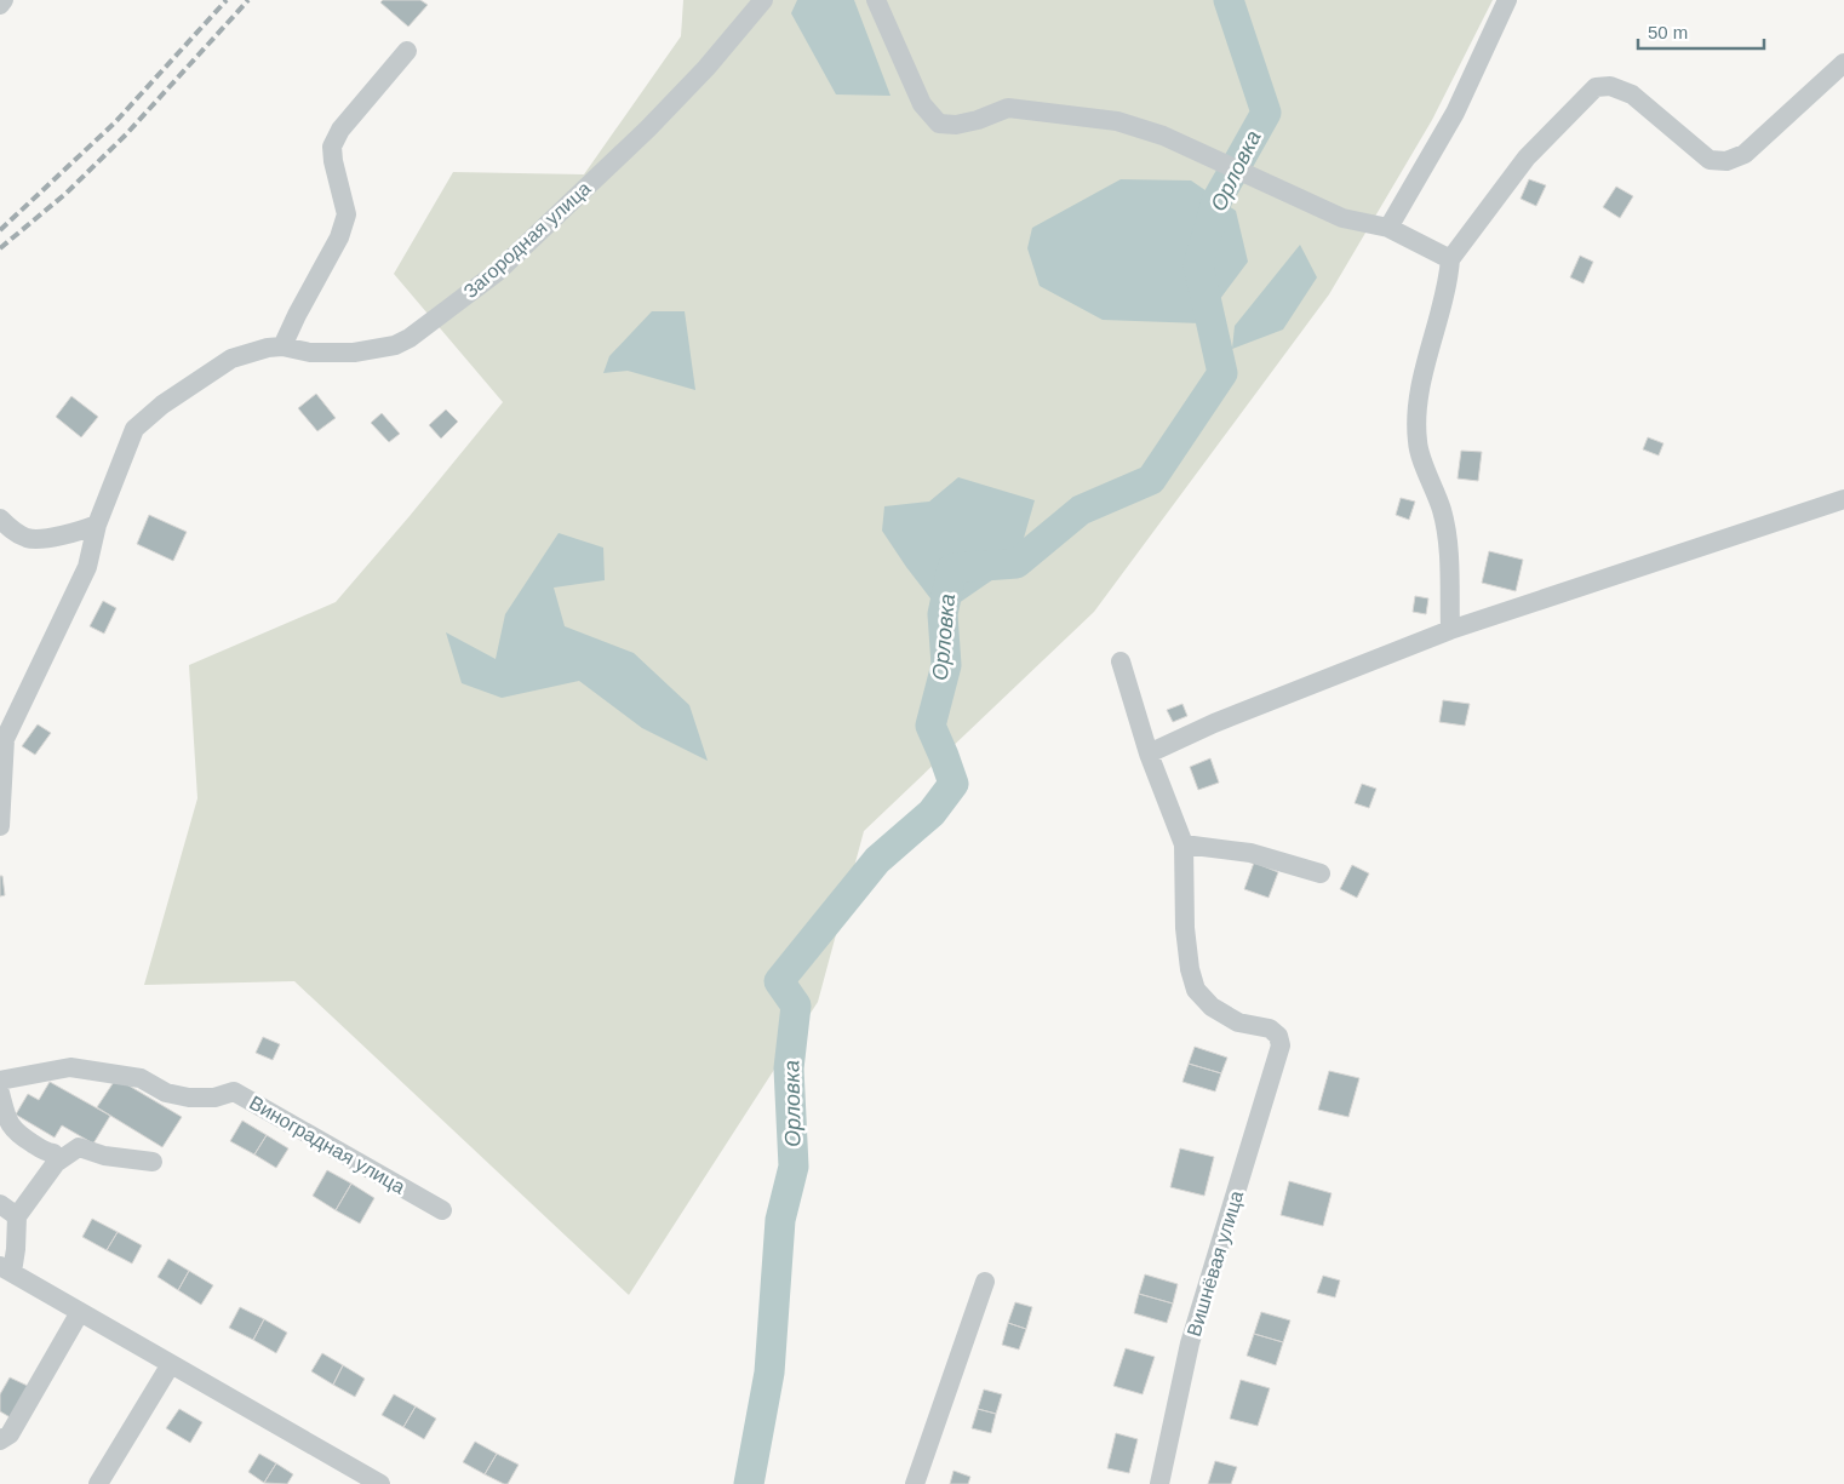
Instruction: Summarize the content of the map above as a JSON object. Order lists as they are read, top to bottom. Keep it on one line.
{"streets":{"street":["Загородная улица","Виноградная улица","Вишнёвая улица"]},"water":["Орловка"],"scale_bar":"50 m"}
